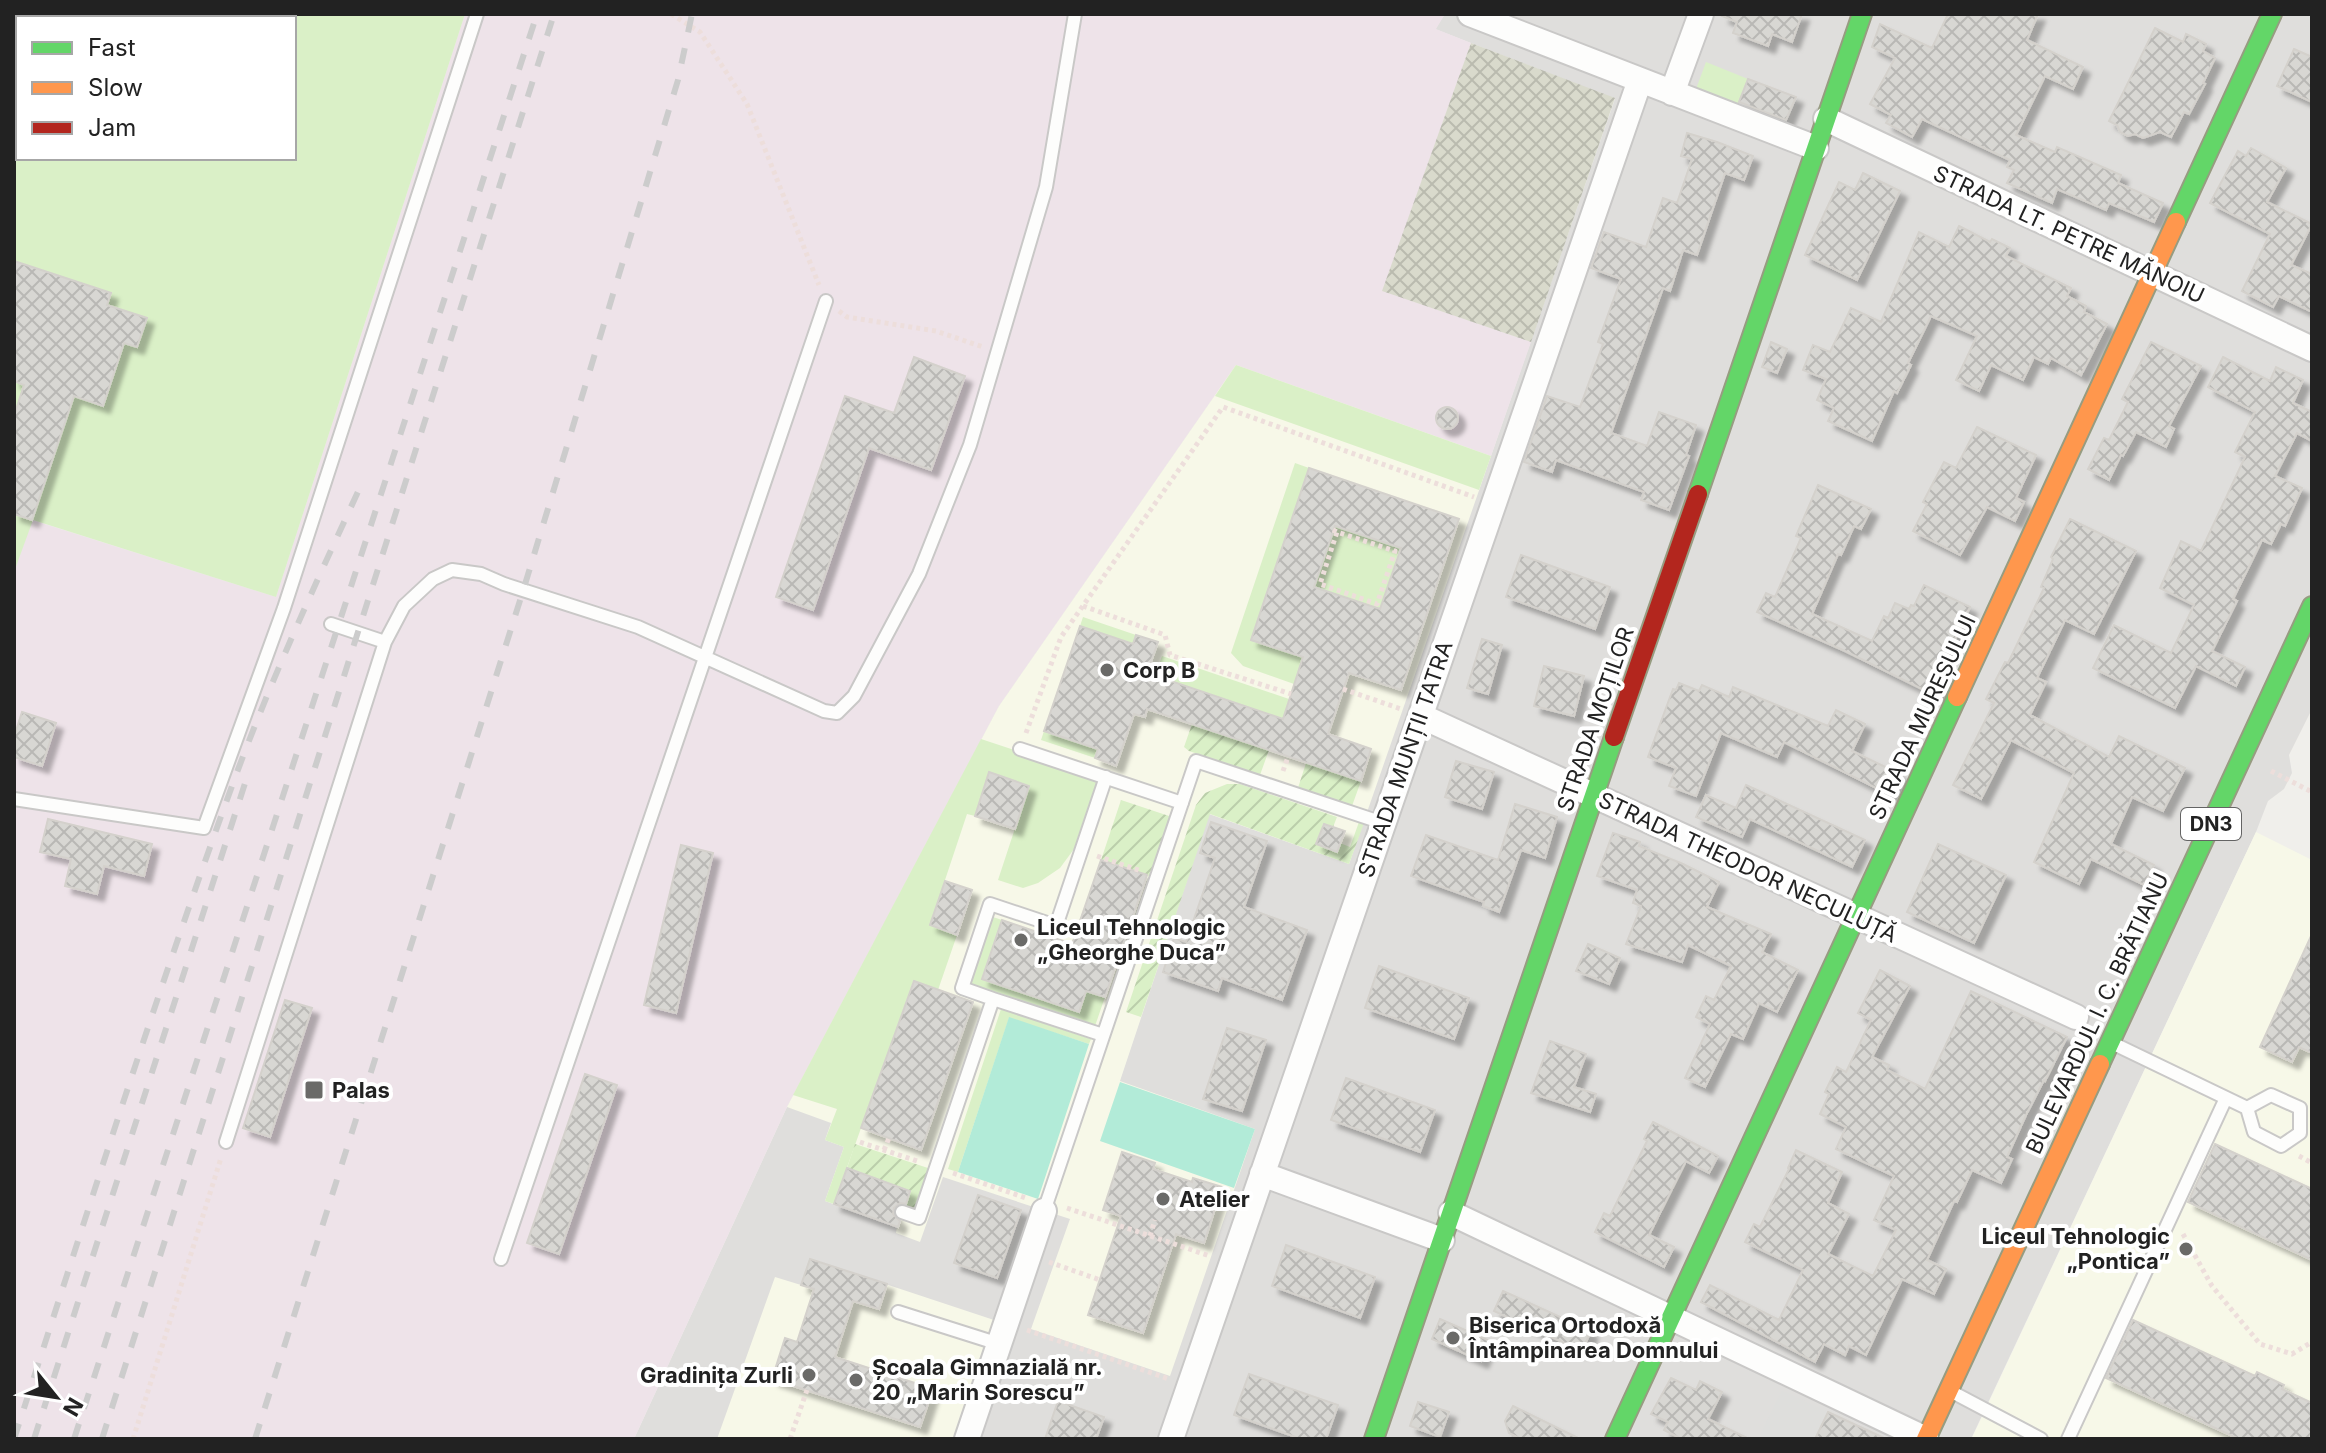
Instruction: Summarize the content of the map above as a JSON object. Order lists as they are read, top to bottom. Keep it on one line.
{"streets":{"street":["STRADA LT. PETRE MĂNOIU","STRADA MUREȘULUI","STRADA MOȚILOR","STRADA MUNȚII TATRA","DN3","STRADA THEODOR NECULUȚĂ","BULEVARDUL I. C. BRĂTIANU"]},"crossings":[["STRADA LT. PETRE MĂNOIU","STRADA MUREȘULUI"],["STRADA LT. PETRE MĂNOIU","STRADA MOȚILOR"],["STRADA MUREȘULUI","STRADA THEODOR NECULUȚĂ"],["STRADA MOȚILOR","STRADA THEODOR NECULUȚĂ"],["STRADA MUNȚII TATRA","STRADA THEODOR NECULUȚĂ"]],"places":{"other":["Corp B","Liceul Tehnologic „Gheorghe Duca”","Atelier","Liceul Tehnologic „Pontica”","Biserica Ortodoxă Întâmpinarea Domnului","Gradinița Zurli","Școala Gimnazială nr. 20 „Marin Sorescu”"],"transit":["Palas"]},"legend":["Fast","Slow","Jam"],"north":"bottom right"}
